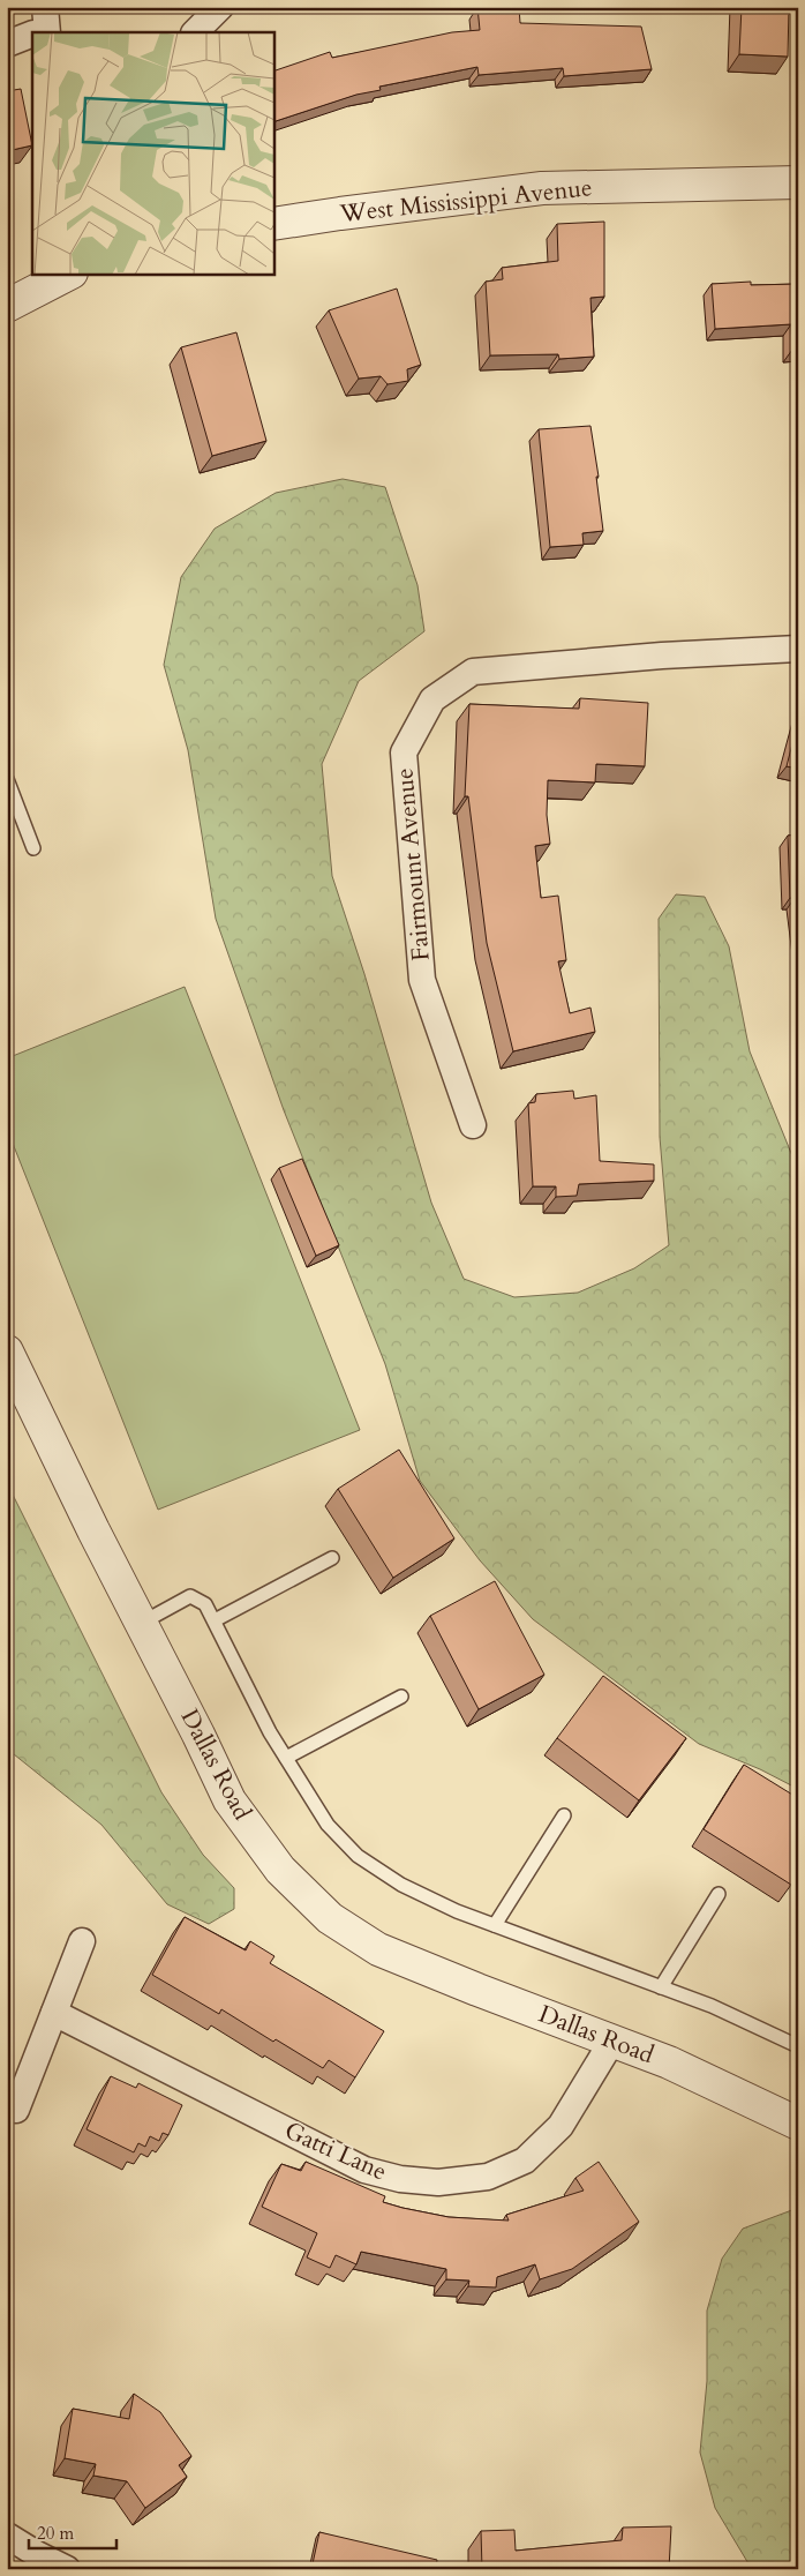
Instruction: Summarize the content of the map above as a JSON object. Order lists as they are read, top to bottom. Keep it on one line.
{"streets":{"street":["West Mississippi Avenue","Fairmount Avenue","Dallas Road","Gatti Lane"]},"crossings":[["Dallas Road","Gatti Lane"]],"scale_bar":"20 m"}
